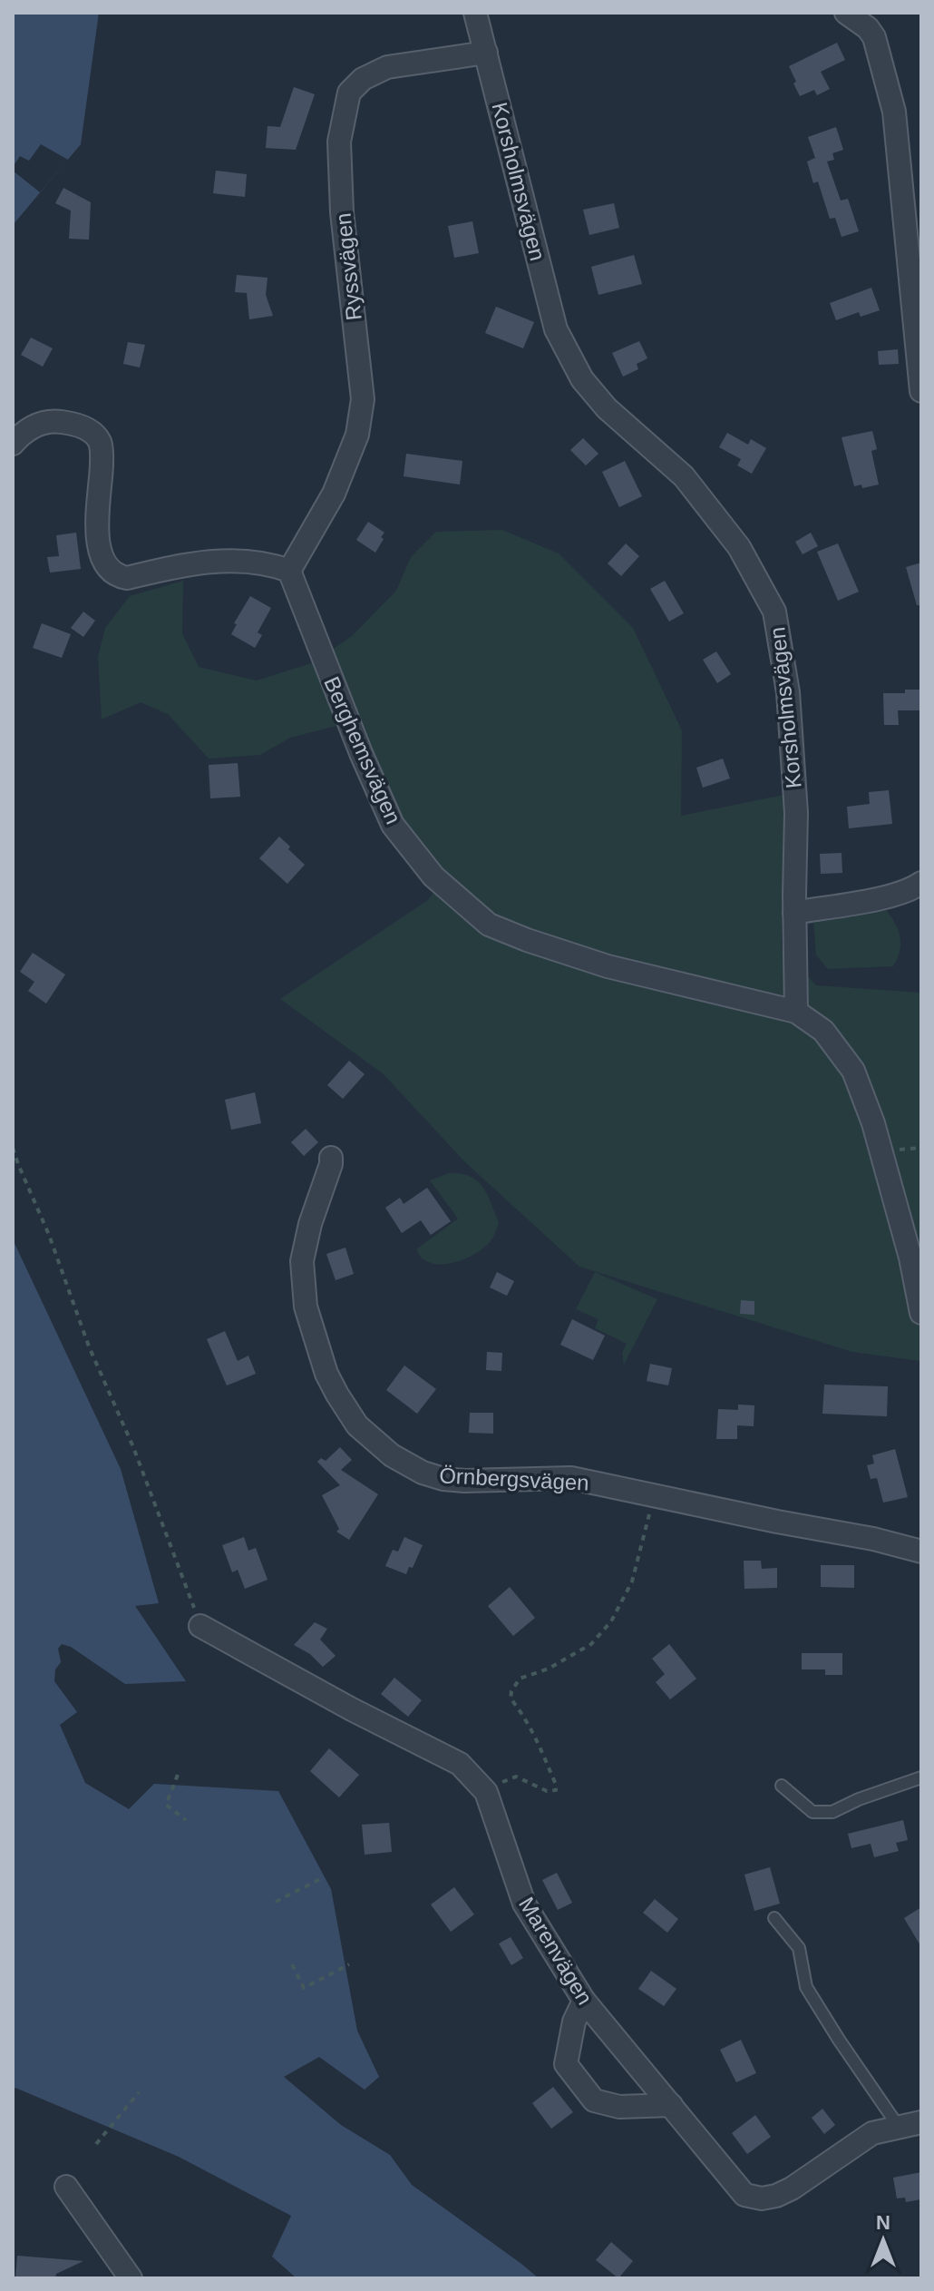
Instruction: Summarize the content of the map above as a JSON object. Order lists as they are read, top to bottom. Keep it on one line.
{"streets":{"street":["Korsholmsvägen","Ryssvägen","Berghemsvägen","Örnbergsvägen","Marenvägen"]},"crossings":[["Korsholmsvägen","Ryssvägen"],["Korsholmsvägen","Berghemsvägen"],["Ryssvägen","Berghemsvägen"]],"north":"top"}
